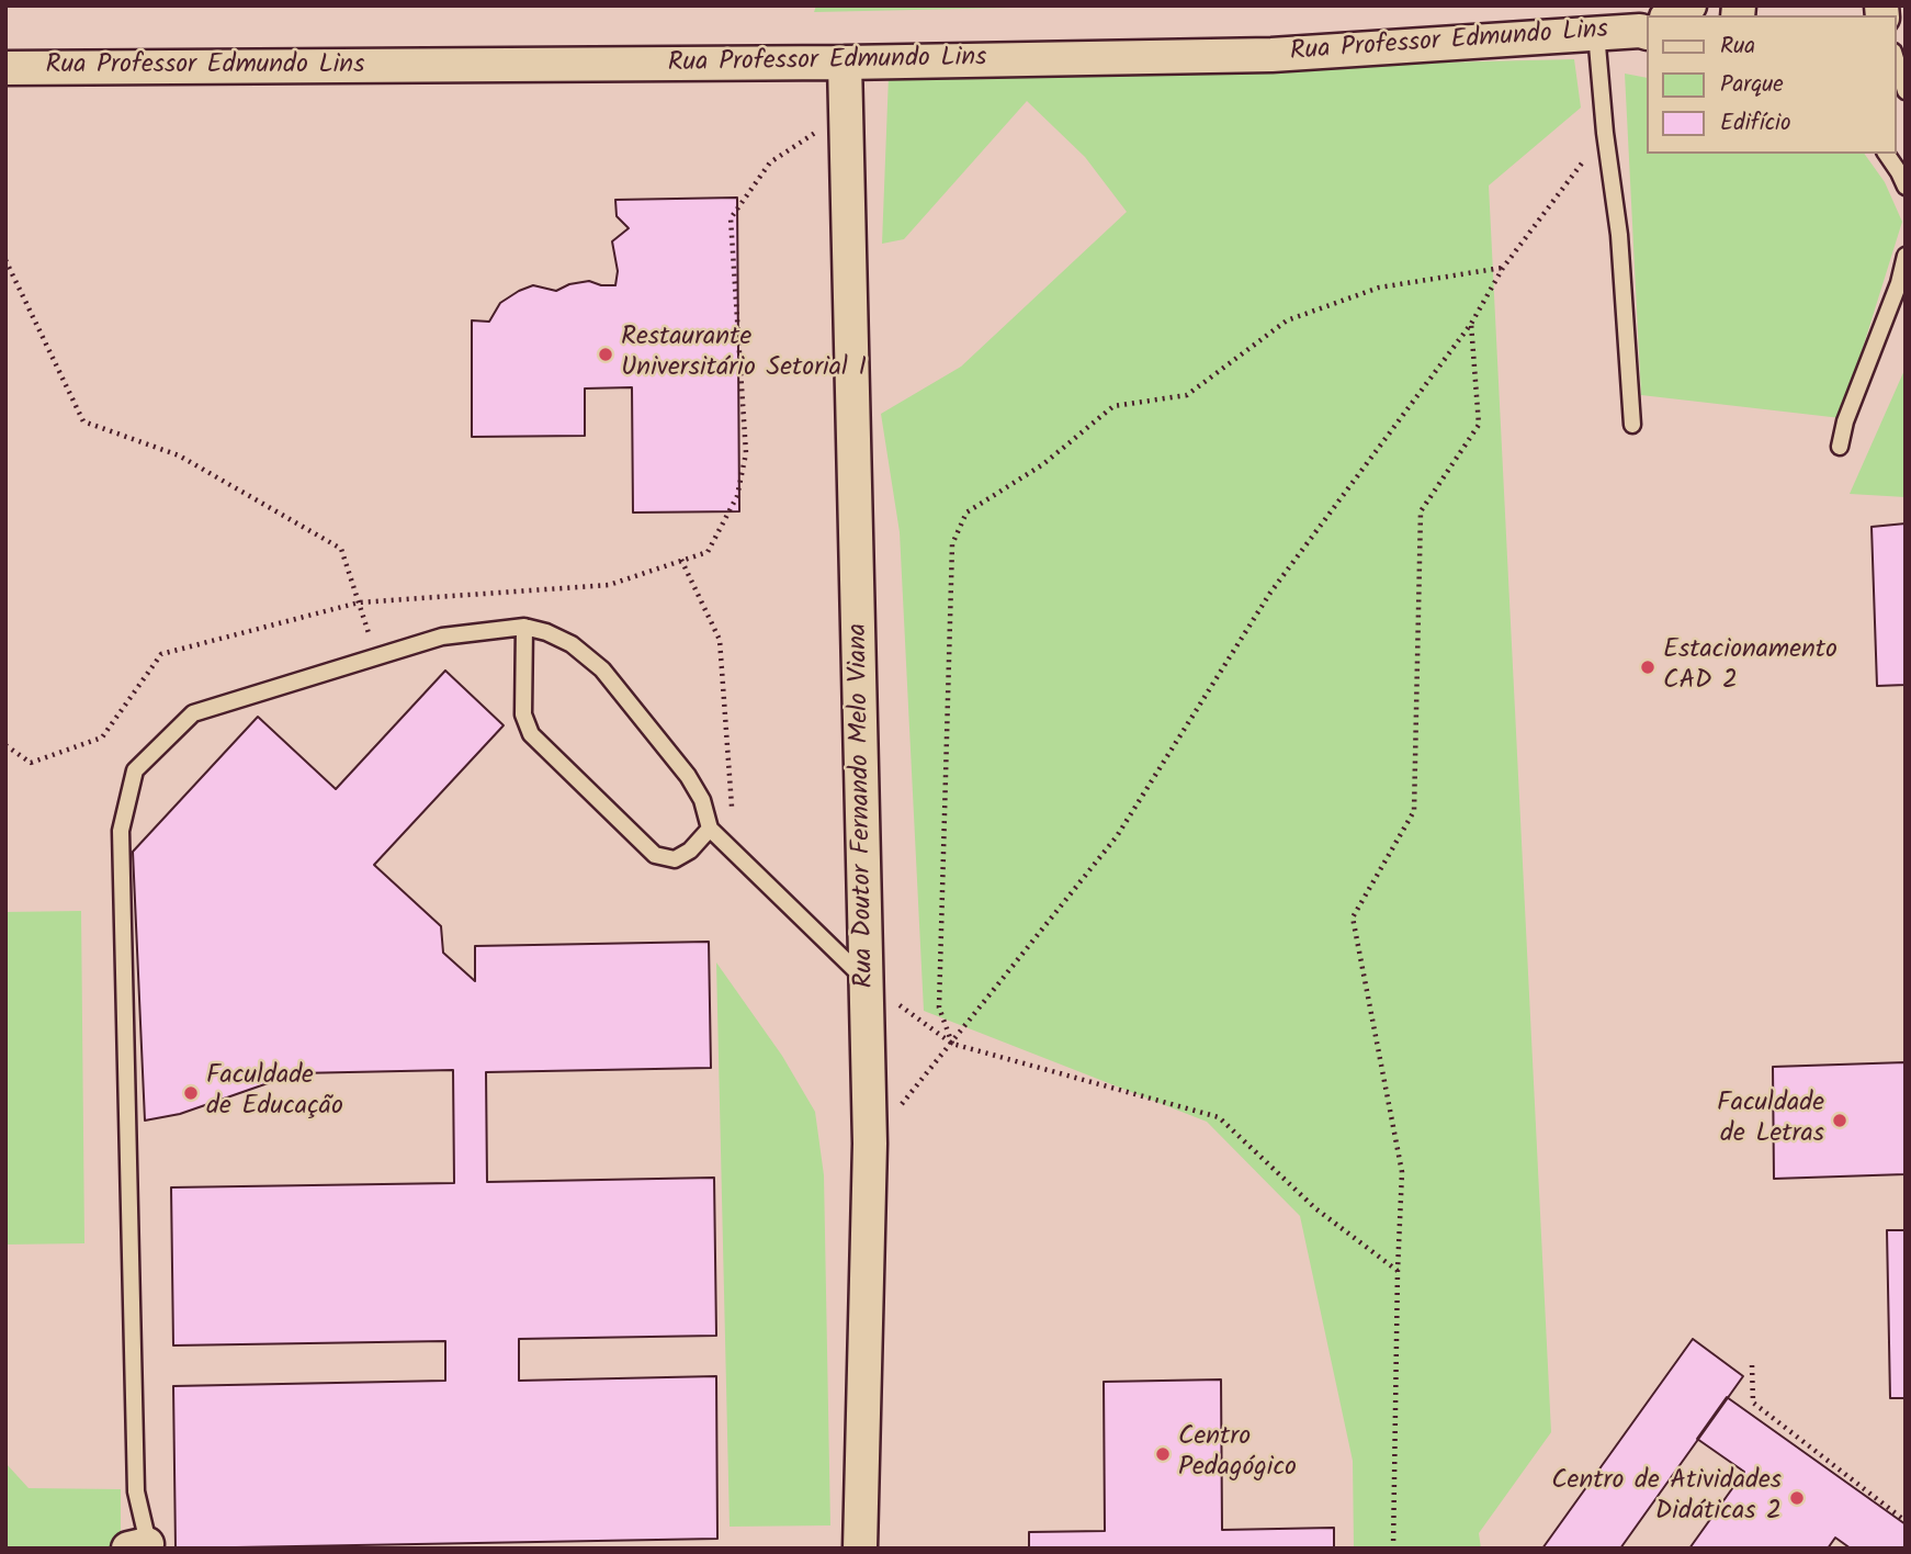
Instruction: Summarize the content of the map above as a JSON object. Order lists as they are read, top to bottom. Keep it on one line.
{"streets":{"street":["Rua Professor Edmundo Lins","Rua Doutor Fernando Melo Viana"]},"crossings":[["Rua Professor Edmundo Lins","Rua Doutor Fernando Melo Viana"]],"places":["Restaurante Universitário Setorial I","Estacionamento CAD 2","Faculdade de Educação","Faculdade de Letras","Centro Pedagógico","Centro de Atividades Didáticas 2"],"legend":["Rua","Parque","Edifício"]}
